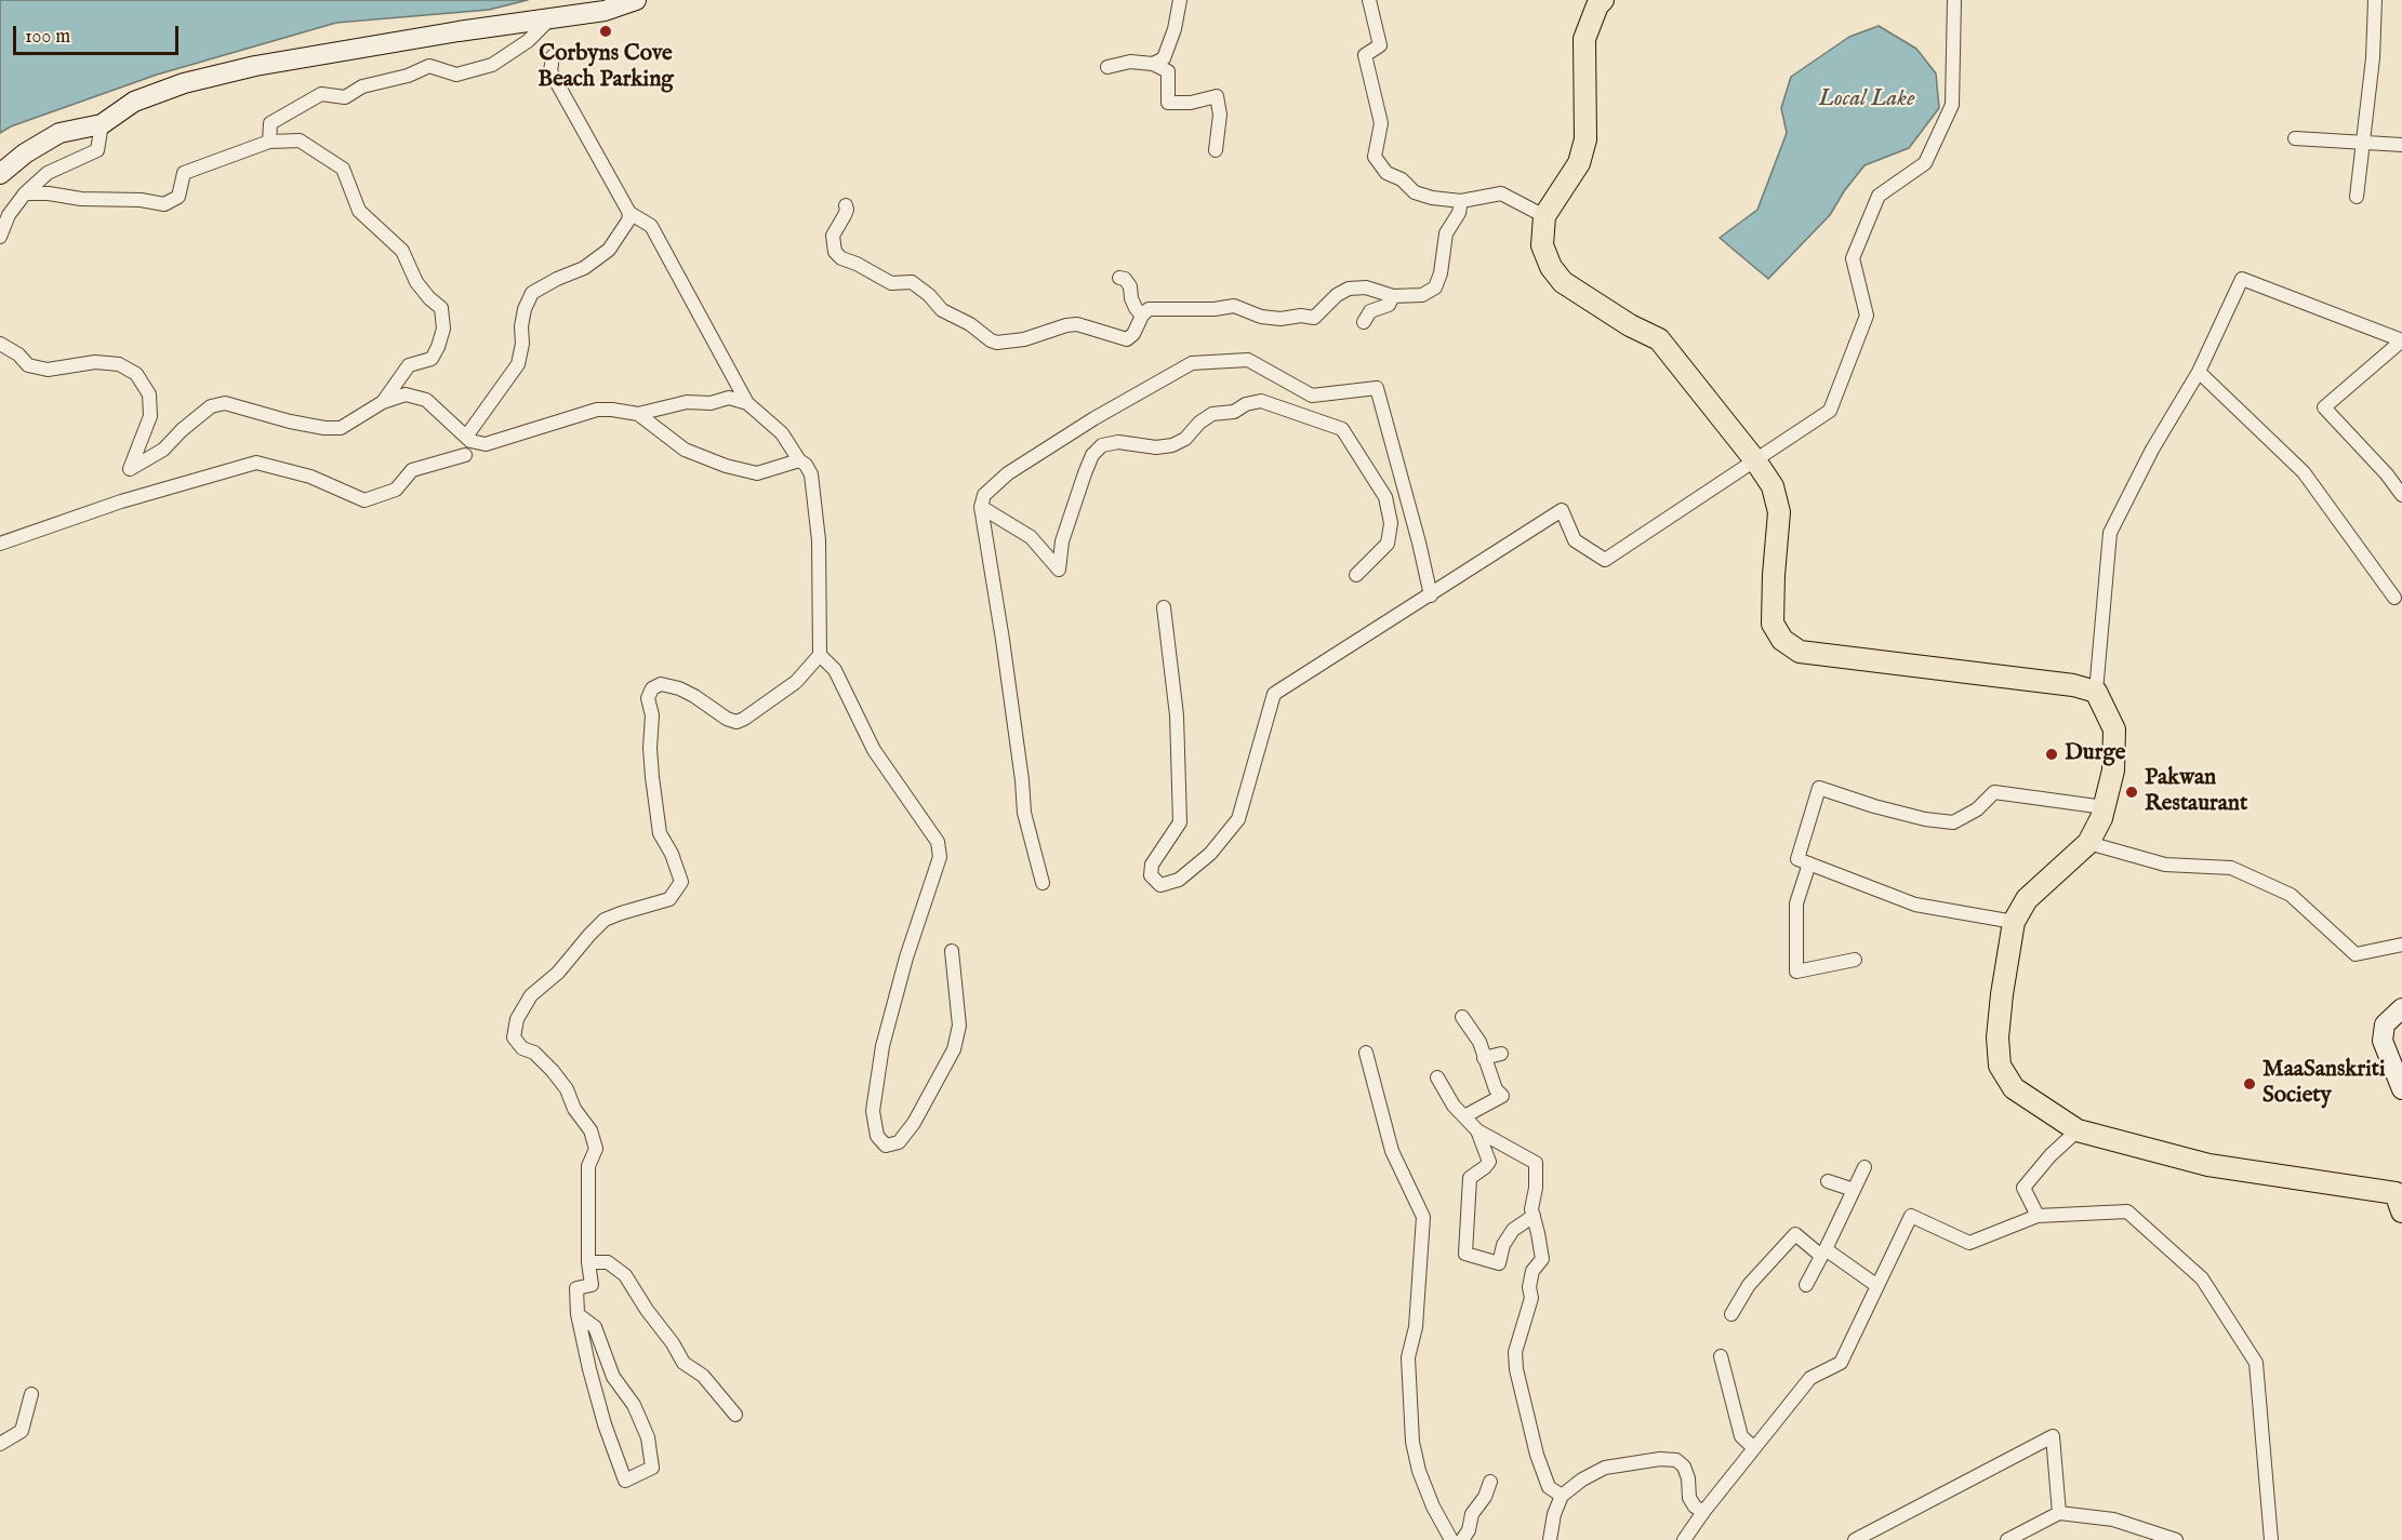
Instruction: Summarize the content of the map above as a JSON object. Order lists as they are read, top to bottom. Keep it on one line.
{"water":["Local Lake"],"places":["Corbyns Cove Beach Parking","Durge","Pakwan Restaurant","MaaSanskriti Society"],"scale_bar":"100 m"}
